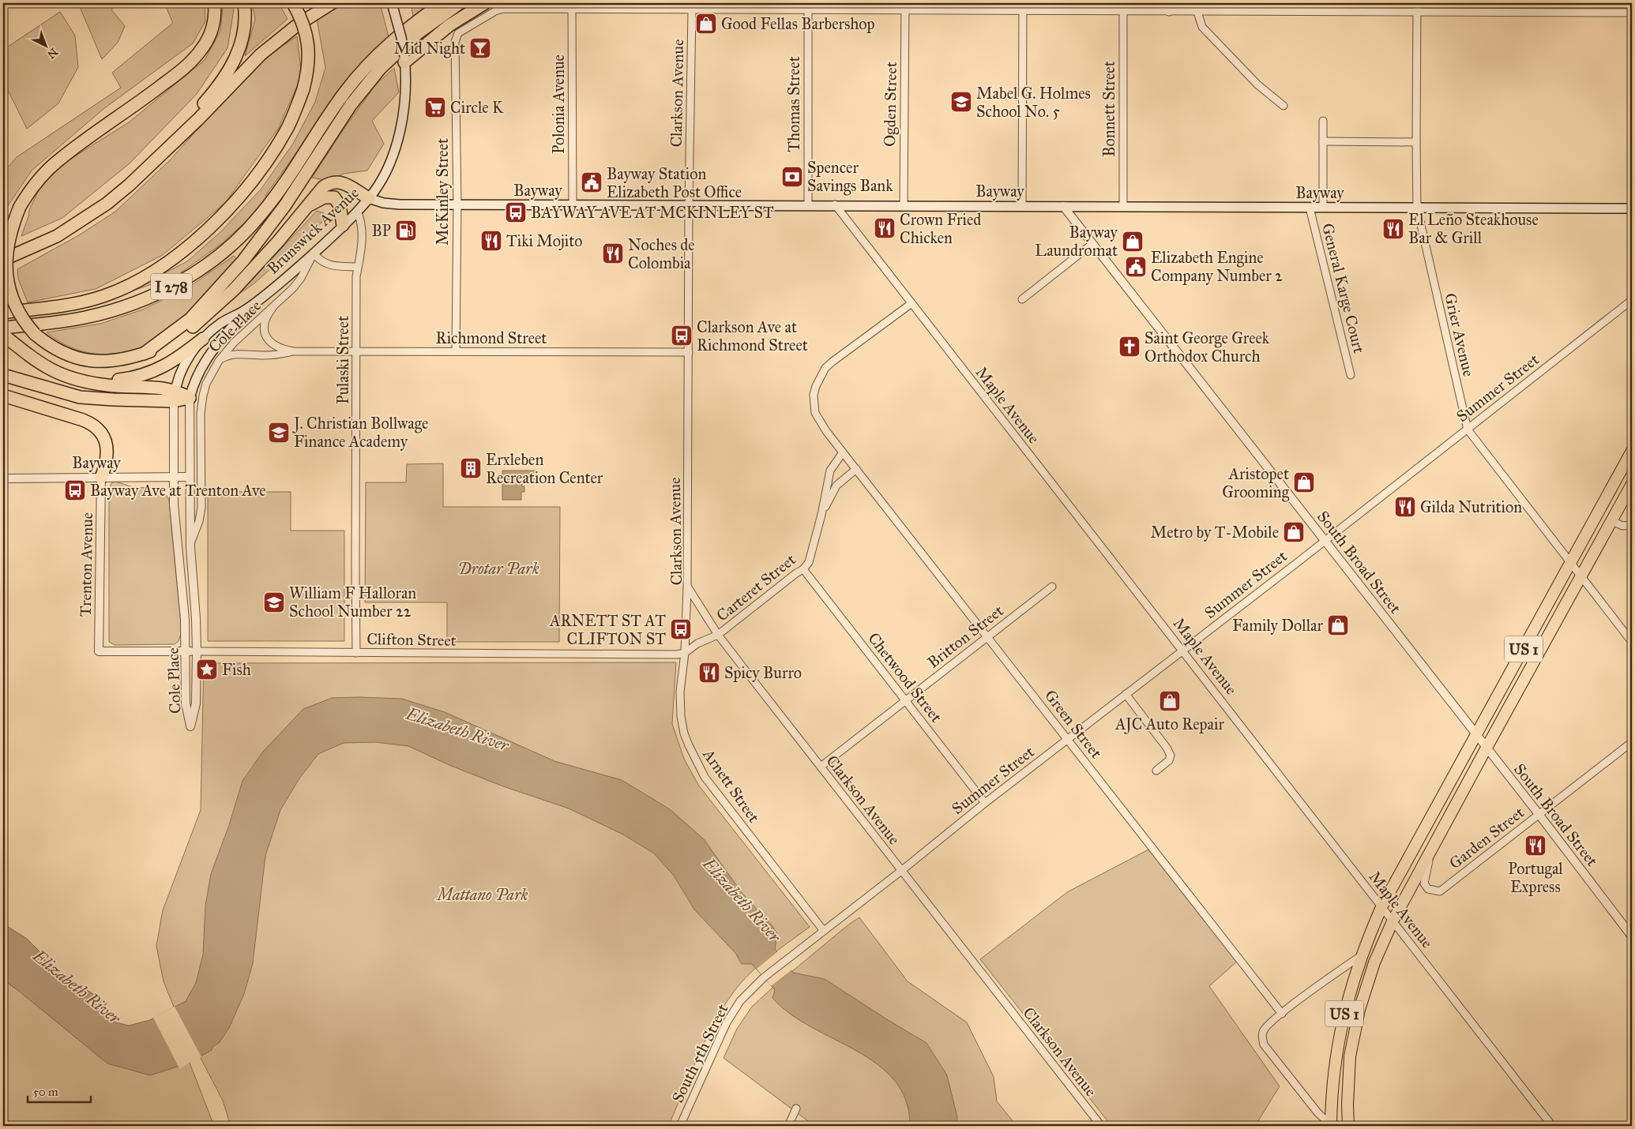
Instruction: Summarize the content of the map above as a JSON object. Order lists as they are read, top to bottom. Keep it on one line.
{"streets":{"highway":["I 278","US 1"],"main road":["Bayway","Brunswick Avenue"],"street":["Clarkson Avenue","Polonia Avenue","Thomas Street","Ogden Street","Bonnett Street","McKinley Street","General Karge Court","Cole Place","Grier Avenue","Richmond Street","Pulaski Street","Summer Street","Maple Avenue","South Broad Street","Trenton Avenue","Carteret Street","Britton Street","Clifton Street","Chetwood Street","Green Street","Arnett Street","Garden Street","South 5th Street"]},"crossings":[["Clarkson Avenue","Bayway"],["Clarkson Avenue","Richmond Street"],["Clarkson Avenue","Summer Street"],["Clarkson Avenue","Carteret Street"],["Clarkson Avenue","Britton Street"],["Clarkson Avenue","Clifton Street"],["Clarkson Avenue","Arnett Street"],["Polonia Avenue","Bayway"],["Polonia Avenue","McKinley Street"],["Thomas Street","Bayway"],["Ogden Street","Bayway"],["Bonnett Street","Bayway"],["Bayway","McKinley Street"],["Bayway","Brunswick Avenue"],["Bayway","General Karge Court"],["Bayway","Cole Place"],["Bayway","Grier Avenue"],["Bayway","Maple Avenue"],["Bayway","South Broad Street"],["Bayway","Trenton Avenue"],["McKinley Street","Richmond Street"],["Brunswick Avenue","Cole Place"],["Brunswick Avenue","Pulaski Street"],["Cole Place","Richmond Street"],["Cole Place","Clifton Street"],["Grier Avenue","Summer Street"],["Grier Avenue","US 1"],["Richmond Street","Pulaski Street"],["Pulaski Street","Clifton Street"],["Summer Street","Maple Avenue"],["Summer Street","South Broad Street"],["Summer Street","Chetwood Street"],["Summer Street","Green Street"],["Summer Street","Arnett Street"],["Summer Street","South 5th Street"],["Maple Avenue","US 1"],["South Broad Street","US 1"],["South Broad Street","Garden Street"],["Trenton Avenue","Clifton Street"],["Carteret Street","Clifton Street"],["Carteret Street","Chetwood Street"],["Carteret Street","Green Street"],["Britton Street","Chetwood Street"],["Britton Street","Green Street"],["Clifton Street","Arnett Street"],["US 1","Garden Street"]],"water":["Elizabeth River"],"parks":["Drotar Park","Mattano Park"],"places":{"shop":["Good Fellas Barbershop","Bayway Laundromat","Aristopet Grooming","Metro by T-Mobile","Family Dollar","AJC Auto Repair"],"bar":["Mid Night"],"school or university":["Mabel G. Holmes School No. 5","J. Christian Bollwage Finance Academy","William F Halloran School Number 22"],"supermarket":["Circle K"],"bank":["Spencer Savings Bank"],"public building":["Bayway Station Elizabeth Post Office","Elizabeth Engine Company Number 2"],"bus stop":["BAYWAY AVE AT MCKINLEY ST","Clarkson Ave at Richmond Street","Bayway Ave at Trenton Ave","ARNETT ST AT CLIFTON ST"],"restaurant":["Crown Fried Chicken","El Leño Steakhouse Bar & Grill","Tiki Mojito","Noches de Colombia","Gilda Nutrition","Spicy Burro","Portugal Express"],"fuel station":["BP"],"church":["Saint George Greek Orthodox Church"],"building":["Erxleben Recreation Center"],"place":["Fish"]},"scale_bar":"50 m","north":"bottom right"}
